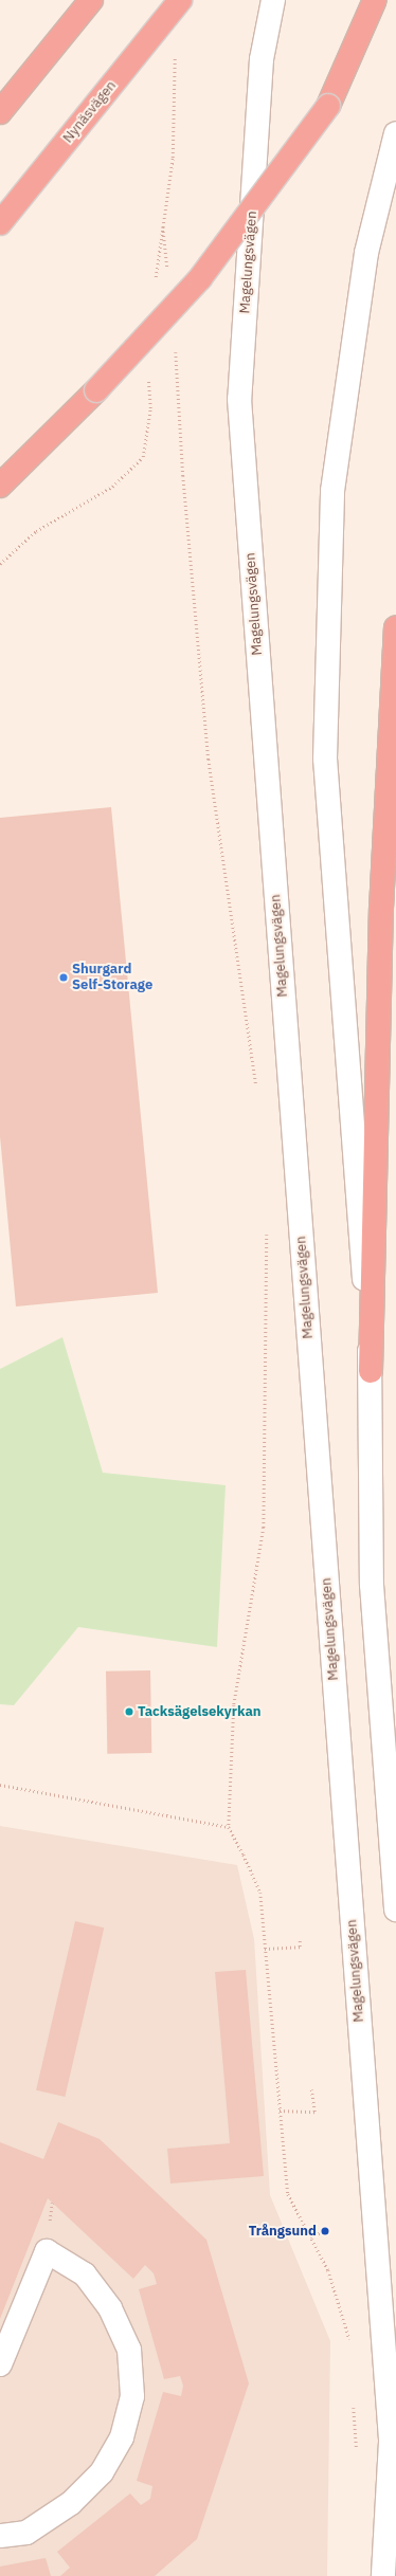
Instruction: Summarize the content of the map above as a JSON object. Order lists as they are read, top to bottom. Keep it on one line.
{"streets":{"highway":["Nynäsvägen"],"street":["Magelungsvägen"]},"places":["Shurgard Self-Storage","Tacksägelsekyrkan","Trångsund"]}
